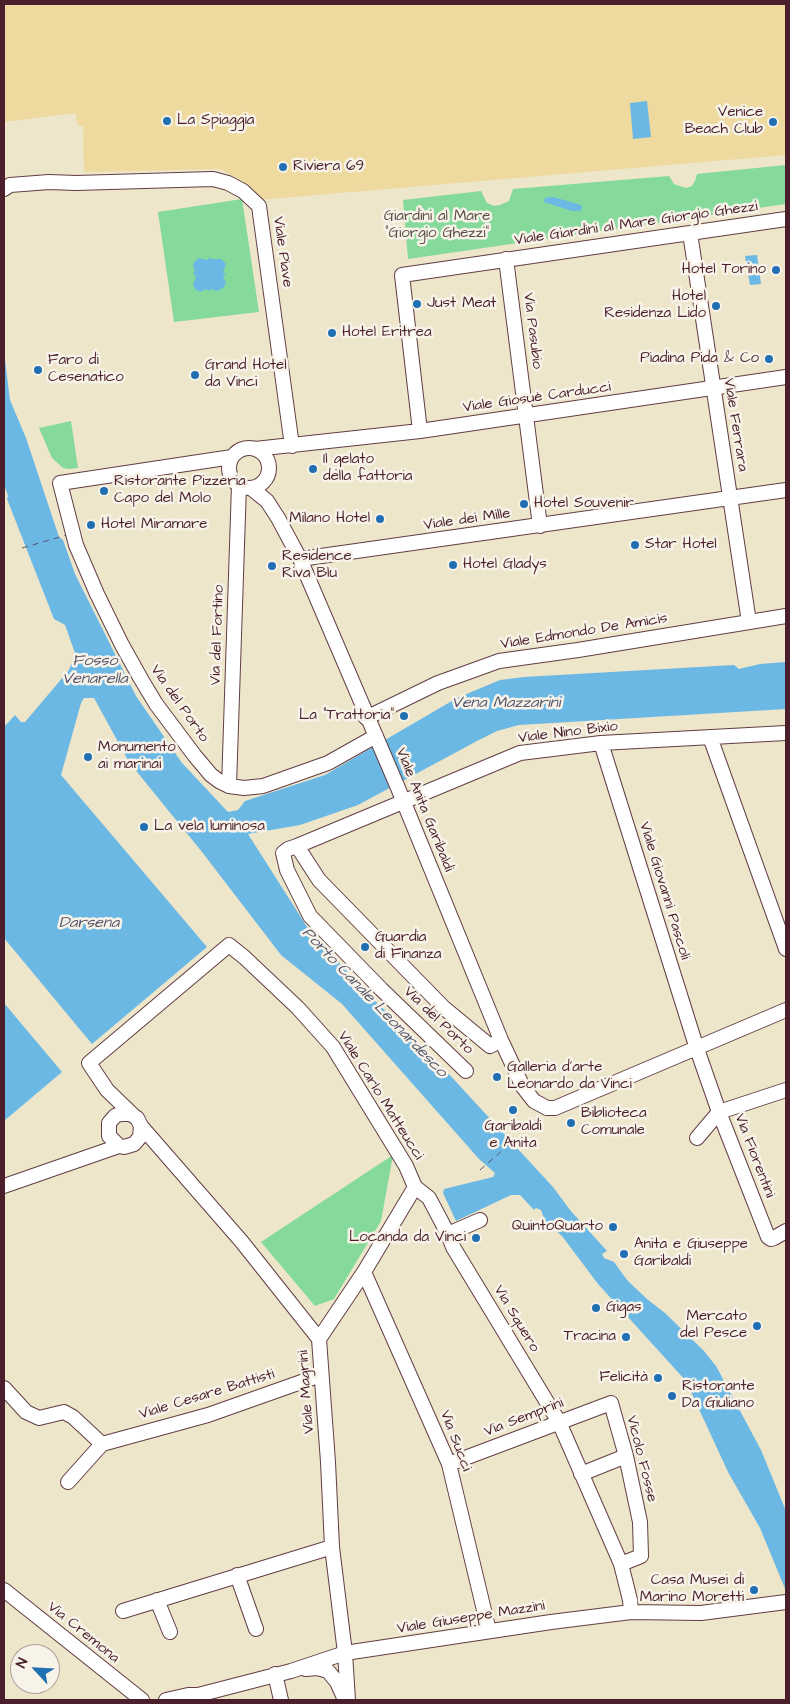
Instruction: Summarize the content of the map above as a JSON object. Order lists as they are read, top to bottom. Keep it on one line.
{"streets":{"street":["Viale Giardini al Mare Giorgio Ghezzi","Viale Piave","Via Pasubio","Viale Giosuè Carducci","Viale Ferrara","Viale dei Mille","Viale Edmondo De Amicis","Via del Fortino","Via del Porto","Viale Nino Bixio","Viale Anita Garibaldi","Viale Giovanni Pascoli","Viale Carlo Matteucci","Via Fiorentini","Via Squero","Viale Magrini","Viale Cesare Battisti","Via Semprini","Via Succi","Vicolo Fosse","Viale Giuseppe Mazzini","Via Cremona"]},"crossings":[["Viale Giardini al Mare Giorgio Ghezzi","Via Pasubio"],["Viale Giardini al Mare Giorgio Ghezzi","Viale Giosuè Carducci"],["Viale Giardini al Mare Giorgio Ghezzi","Viale Ferrara"],["Viale Piave","Viale Giosuè Carducci"],["Via Pasubio","Viale Giosuè Carducci"],["Via Pasubio","Viale dei Mille"],["Viale Giosuè Carducci","Viale Ferrara"],["Viale Giosuè Carducci","Via del Fortino"],["Viale Giosuè Carducci","Via del Porto"],["Viale Giosuè Carducci","Viale Anita Garibaldi"],["Viale Ferrara","Viale dei Mille"],["Viale Ferrara","Viale Edmondo De Amicis"],["Viale dei Mille","Viale Anita Garibaldi"],["Viale Edmondo De Amicis","Viale Anita Garibaldi"],["Via del Fortino","Via del Porto"],["Via del Fortino","Viale Anita Garibaldi"],["Via del Porto","Viale Nino Bixio"],["Via del Porto","Viale Anita Garibaldi"],["Viale Nino Bixio","Viale Anita Garibaldi"],["Viale Nino Bixio","Viale Giovanni Pascoli"],["Viale Anita Garibaldi","Viale Giovanni Pascoli"],["Viale Anita Garibaldi","Via Fiorentini"],["Viale Giovanni Pascoli","Via Fiorentini"],["Viale Carlo Matteucci","Via Squero"],["Viale Carlo Matteucci","Viale Magrini"],["Via Squero","Via Semprini"],["Via Squero","Vicolo Fosse"],["Via Squero","Viale Giuseppe Mazzini"],["Viale Magrini","Viale Cesare Battisti"],["Viale Magrini","Viale Giuseppe Mazzini"],["Via Semprini","Via Succi"],["Via Semprini","Vicolo Fosse"],["Via Succi","Viale Giuseppe Mazzini"]],"water":["Fosso Venarella","Vena Mazzarini","Darsena","Porto Canale Leonardesco"],"parks":["Giardini al Mare \"Giorgio Ghezzi\""],"places":["La Spiaggia","Venice Beach Club","Riviera 69","Hotel Torino","Just Meat","Hotel Residenza Lido","Hotel Eritrea","Piadina Pida & Co","Faro di Cesenatico","Grand Hotel da Vinci","Il gelato della fattoria","Ristorante Pizzeria Capo del Molo","Hotel Souvenir","Milano Hotel","Hotel Miramare","Star Hotel","Hotel Gladys","Residence Riva Blu","La \"Trattoria\"","Monumento ai marinai","La vela luminosa","Guardia di Finanza","Galleria d'arte Leonardo da Vinci","Garibaldi e Anita","Biblioteca Comunale","QuintoQuarto","Locanda da Vinci","Anita e Giuseppe Garibaldi","Gigas","Mercato del Pesce","Tracina","Felicità","Ristorante Da Giuliano","Casa Musei di Marino Moretti"],"north":"top left"}
